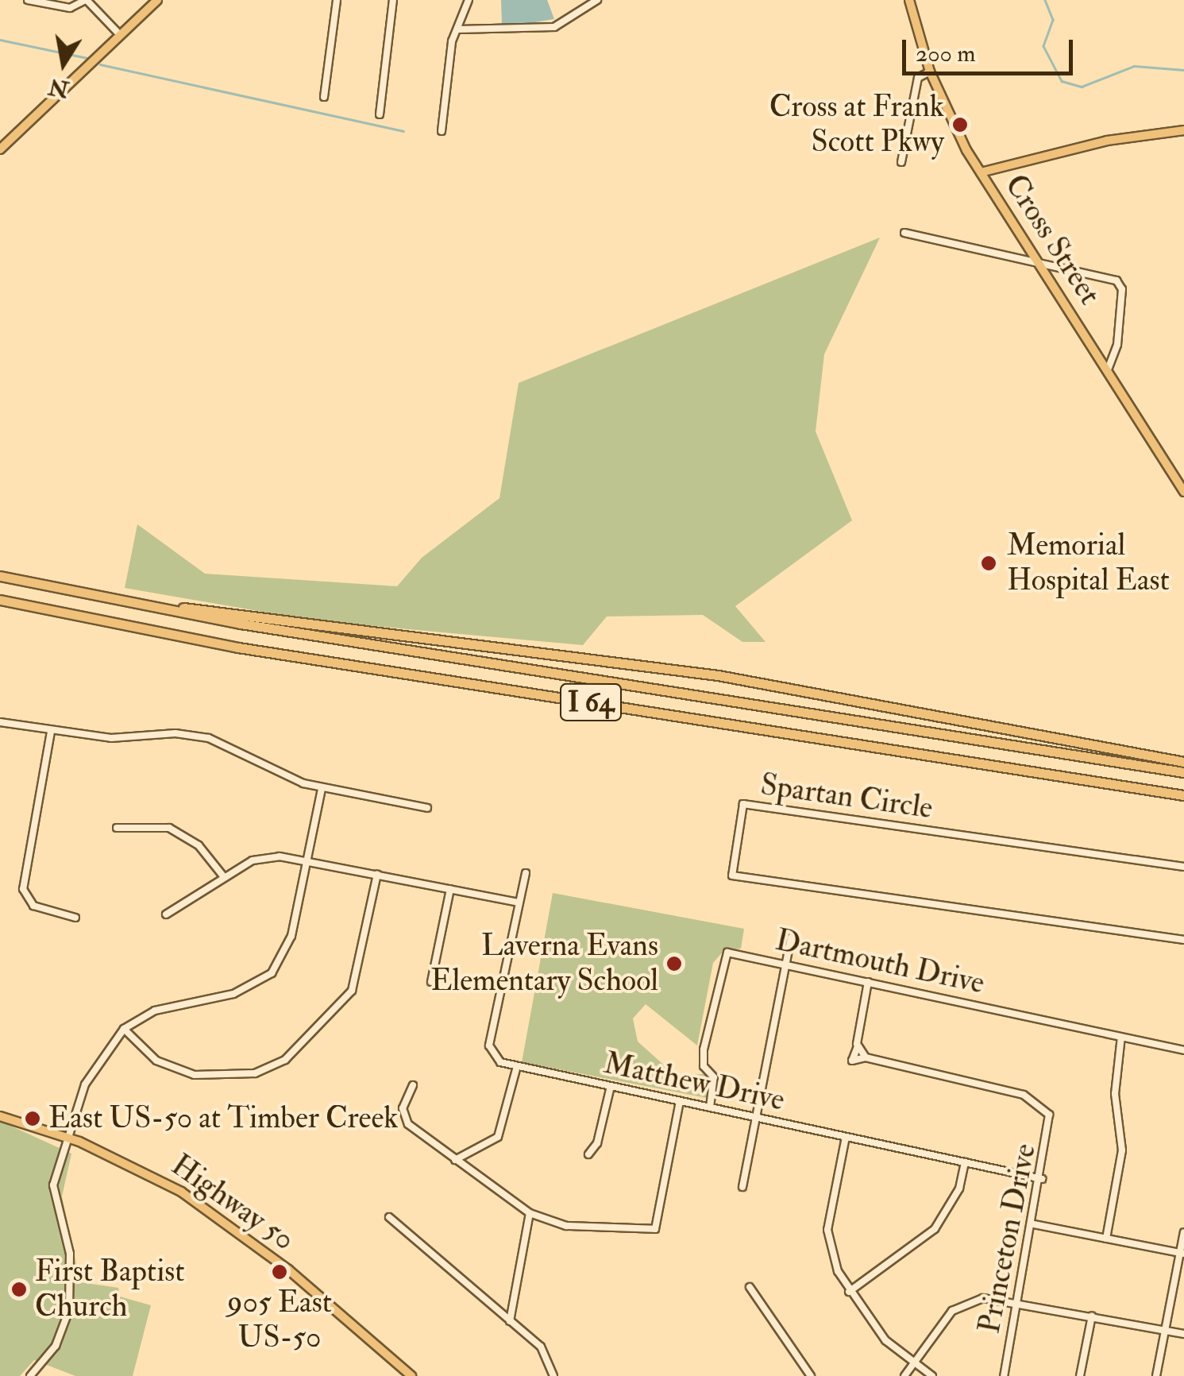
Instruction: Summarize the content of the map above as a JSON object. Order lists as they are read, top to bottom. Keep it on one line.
{"streets":{"highway":["I 64"],"main road":["Cross Street","Highway 50"],"street":["Spartan Circle","Dartmouth Drive","Matthew Drive","Princeton Drive"]},"crossings":[["Dartmouth Drive","Matthew Drive"],["Matthew Drive","Princeton Drive"]],"places":["Cross at Frank Scott Pkwy","Memorial Hospital East","Laverna Evans Elementary School","East US-50 at Timber Creek","905 East US-50","First Baptist Church"],"scale_bar":"200 m","north":"bottom"}
